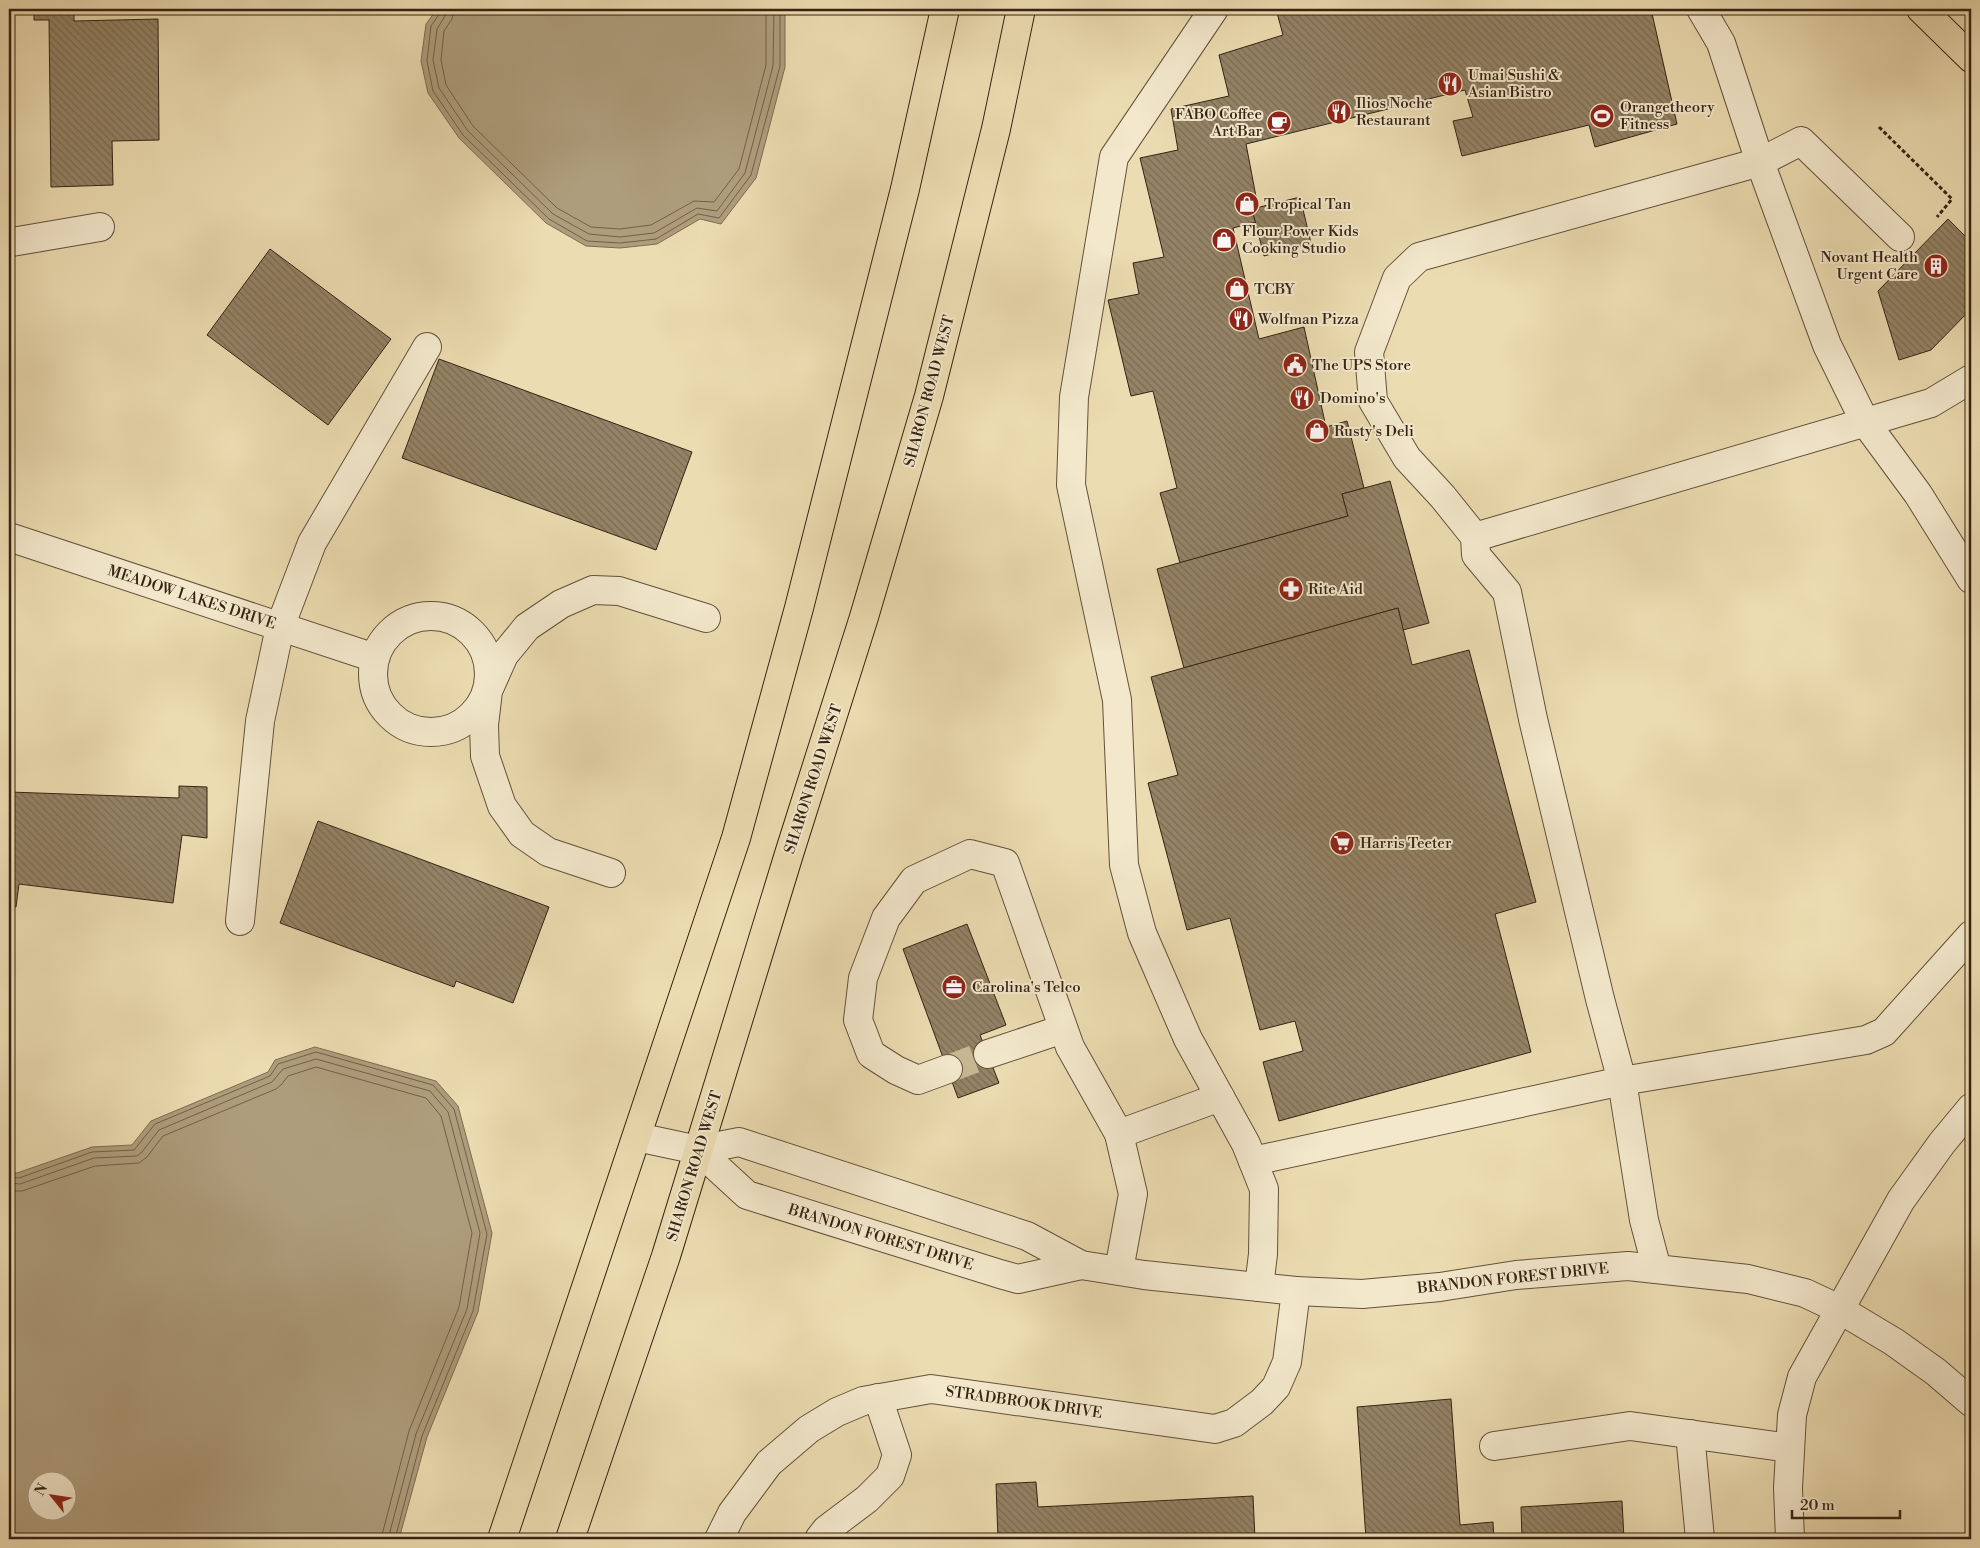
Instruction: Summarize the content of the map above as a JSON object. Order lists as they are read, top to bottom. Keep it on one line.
{"streets":{"main road":["SHARON ROAD WEST"],"street":["MEADOW LAKES DRIVE","BRANDON FOREST DRIVE","STRADBROOK DRIVE"]},"crossings":[["SHARON ROAD WEST","BRANDON FOREST DRIVE"],["BRANDON FOREST DRIVE","STRADBROOK DRIVE"]],"places":{"restaurant":["Umai Sushi & Asian Bistro","Ilios Noche Restaurant","Wolfman Pizza","Domino's"],"sports":["Orangetheory Fitness"],"cafe":["FABO Coffee Art Bar"],"shop":["Tropical Tan","Flour Power Kids Cooking Studio","TCBY","Rusty's Deli"],"building":["Novant Health Urgent Care"],"public building":["The UPS Store"],"pharmacy":["Rite Aid"],"supermarket":["Harris Teeter"],"office":["Carolina's Telco"]},"scale_bar":"20 m","north":"top left"}
